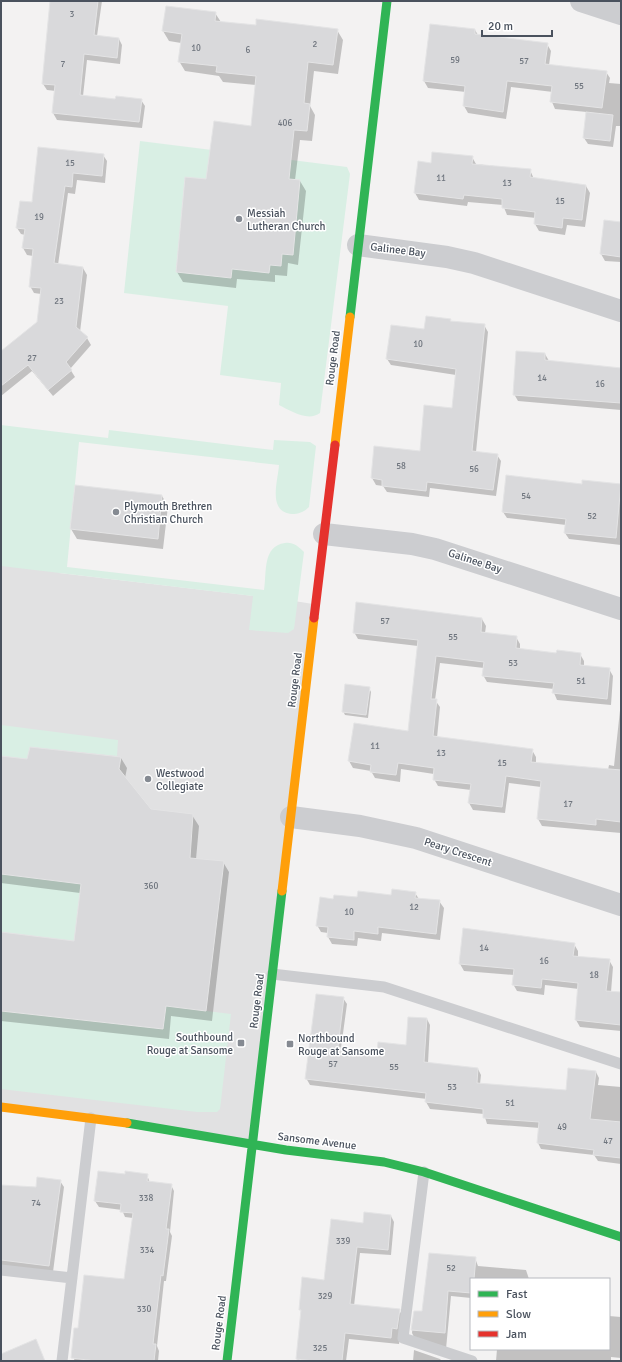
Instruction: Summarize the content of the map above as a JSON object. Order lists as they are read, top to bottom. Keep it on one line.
{"streets":{"street":["Galinee Bay","Rouge Road","Peary Crescent","Sansome Avenue"]},"crossings":[["Galinee Bay","Rouge Road"],["Rouge Road","Peary Crescent"],["Rouge Road","Sansome Avenue"]],"places":{"other":["Messiah Lutheran Church","Plymouth Brethren Christian Church","Westwood Collegiate"],"transit":["Southbound Rouge at Sansome","Northbound Rouge at Sansome"]},"house_numbers":["3","2","10","6","59","57","7","55","406","15","11","13","15","19","23","10","27","14","16","58","56","54","52","57","55","53","51","11","13","15","17","360","12","10","14","16","18","57","55","53","51","49","47","338","74","339","334","52","329","330","325"],"legend":["Fast","Slow","Jam"],"scale_bar":"20 m"}
